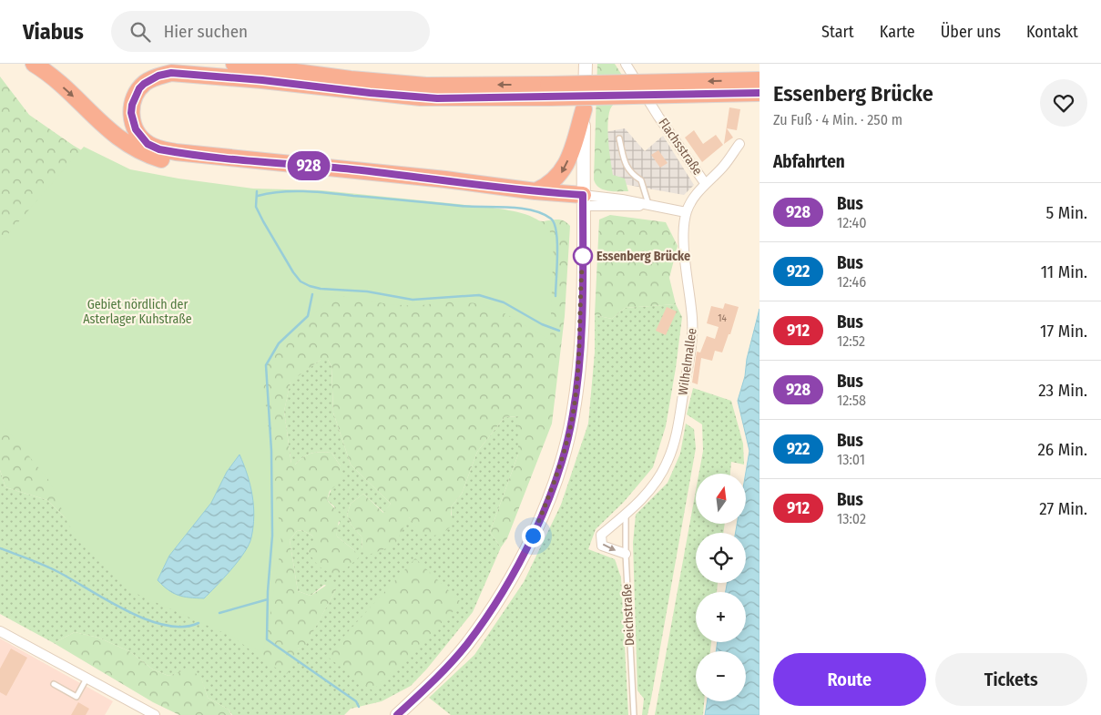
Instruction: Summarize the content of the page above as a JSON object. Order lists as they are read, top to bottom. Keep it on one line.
{"streets":{"street":["Flachsstraße","Wilhelmallee"],"lane":["Deichstraße"]},"crossings":[["Flachsstraße","Wilhelmallee"],["Wilhelmallee","Deichstraße"]],"parks":["Gebiet nördlich der Asterlager Kuhstraße"],"places":["Essenberg Brücke"],"lines":["bus line 928"],"house_numbers":["14"],"north":"top","page":{"header":"Viabus","search":"Hier suchen","nav":["Start","Karte","Über uns","Kontakt"],"on_map":"928","heading":[["Essenberg Brücke","Zu Fuß · 4 Min. · 250 m"],"Abfahrten"],"list":[{"mark":"928","name":"Bus","note":"12:40","value":"5 Min."},{"mark":"922","name":"Bus","note":"12:46","value":"11 Min."},{"mark":"912","name":"Bus","note":"12:52","value":"17 Min."},{"mark":"928","name":"Bus","note":"12:58","value":"23 Min."},{"mark":"922","name":"Bus","note":"13:01","value":"26 Min."},{"mark":"912","name":"Bus","note":"13:02","value":"27 Min."}],"map_buttons":["+","−"],"buttons":["Route","Tickets"]}}
